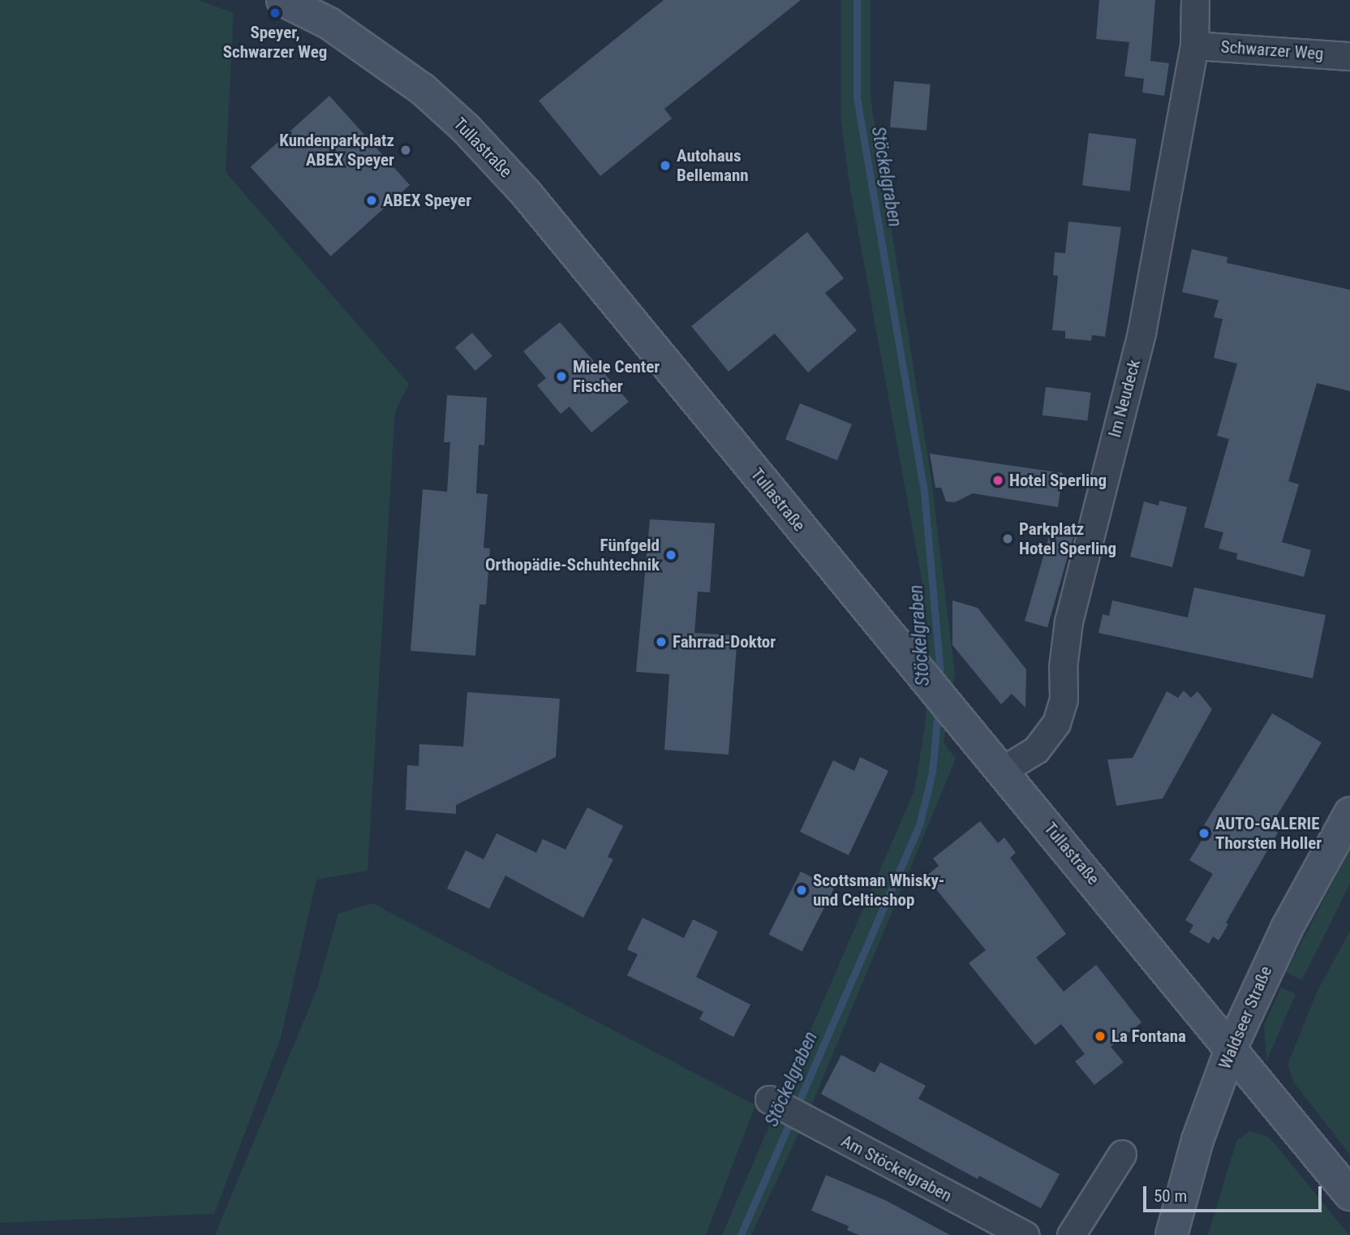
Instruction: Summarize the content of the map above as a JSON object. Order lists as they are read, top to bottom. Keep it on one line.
{"streets":{"street":["Schwarzer Weg","Tullastraße","Im Neudeck","Waldseer Straße","Am Stöckelgraben"]},"crossings":[["Schwarzer Weg","Im Neudeck"],["Tullastraße","Im Neudeck"],["Tullastraße","Waldseer Straße"]],"water":["Stöckelgraben"],"places":["Speyer, Schwarzer Weg","Kundenparkplatz ABEX Speyer","Autohaus Bellemann","ABEX Speyer","Miele Center Fischer","Hotel Sperling","Parkplatz Hotel Sperling","Fünfgeld Orthopädie-Schuhtechnik","Fahrrad-Doktor","AUTO-GALERIE Thorsten Holler","Scottsman Whisky- und Celticshop","La Fontana"],"scale_bar":"50 m"}
